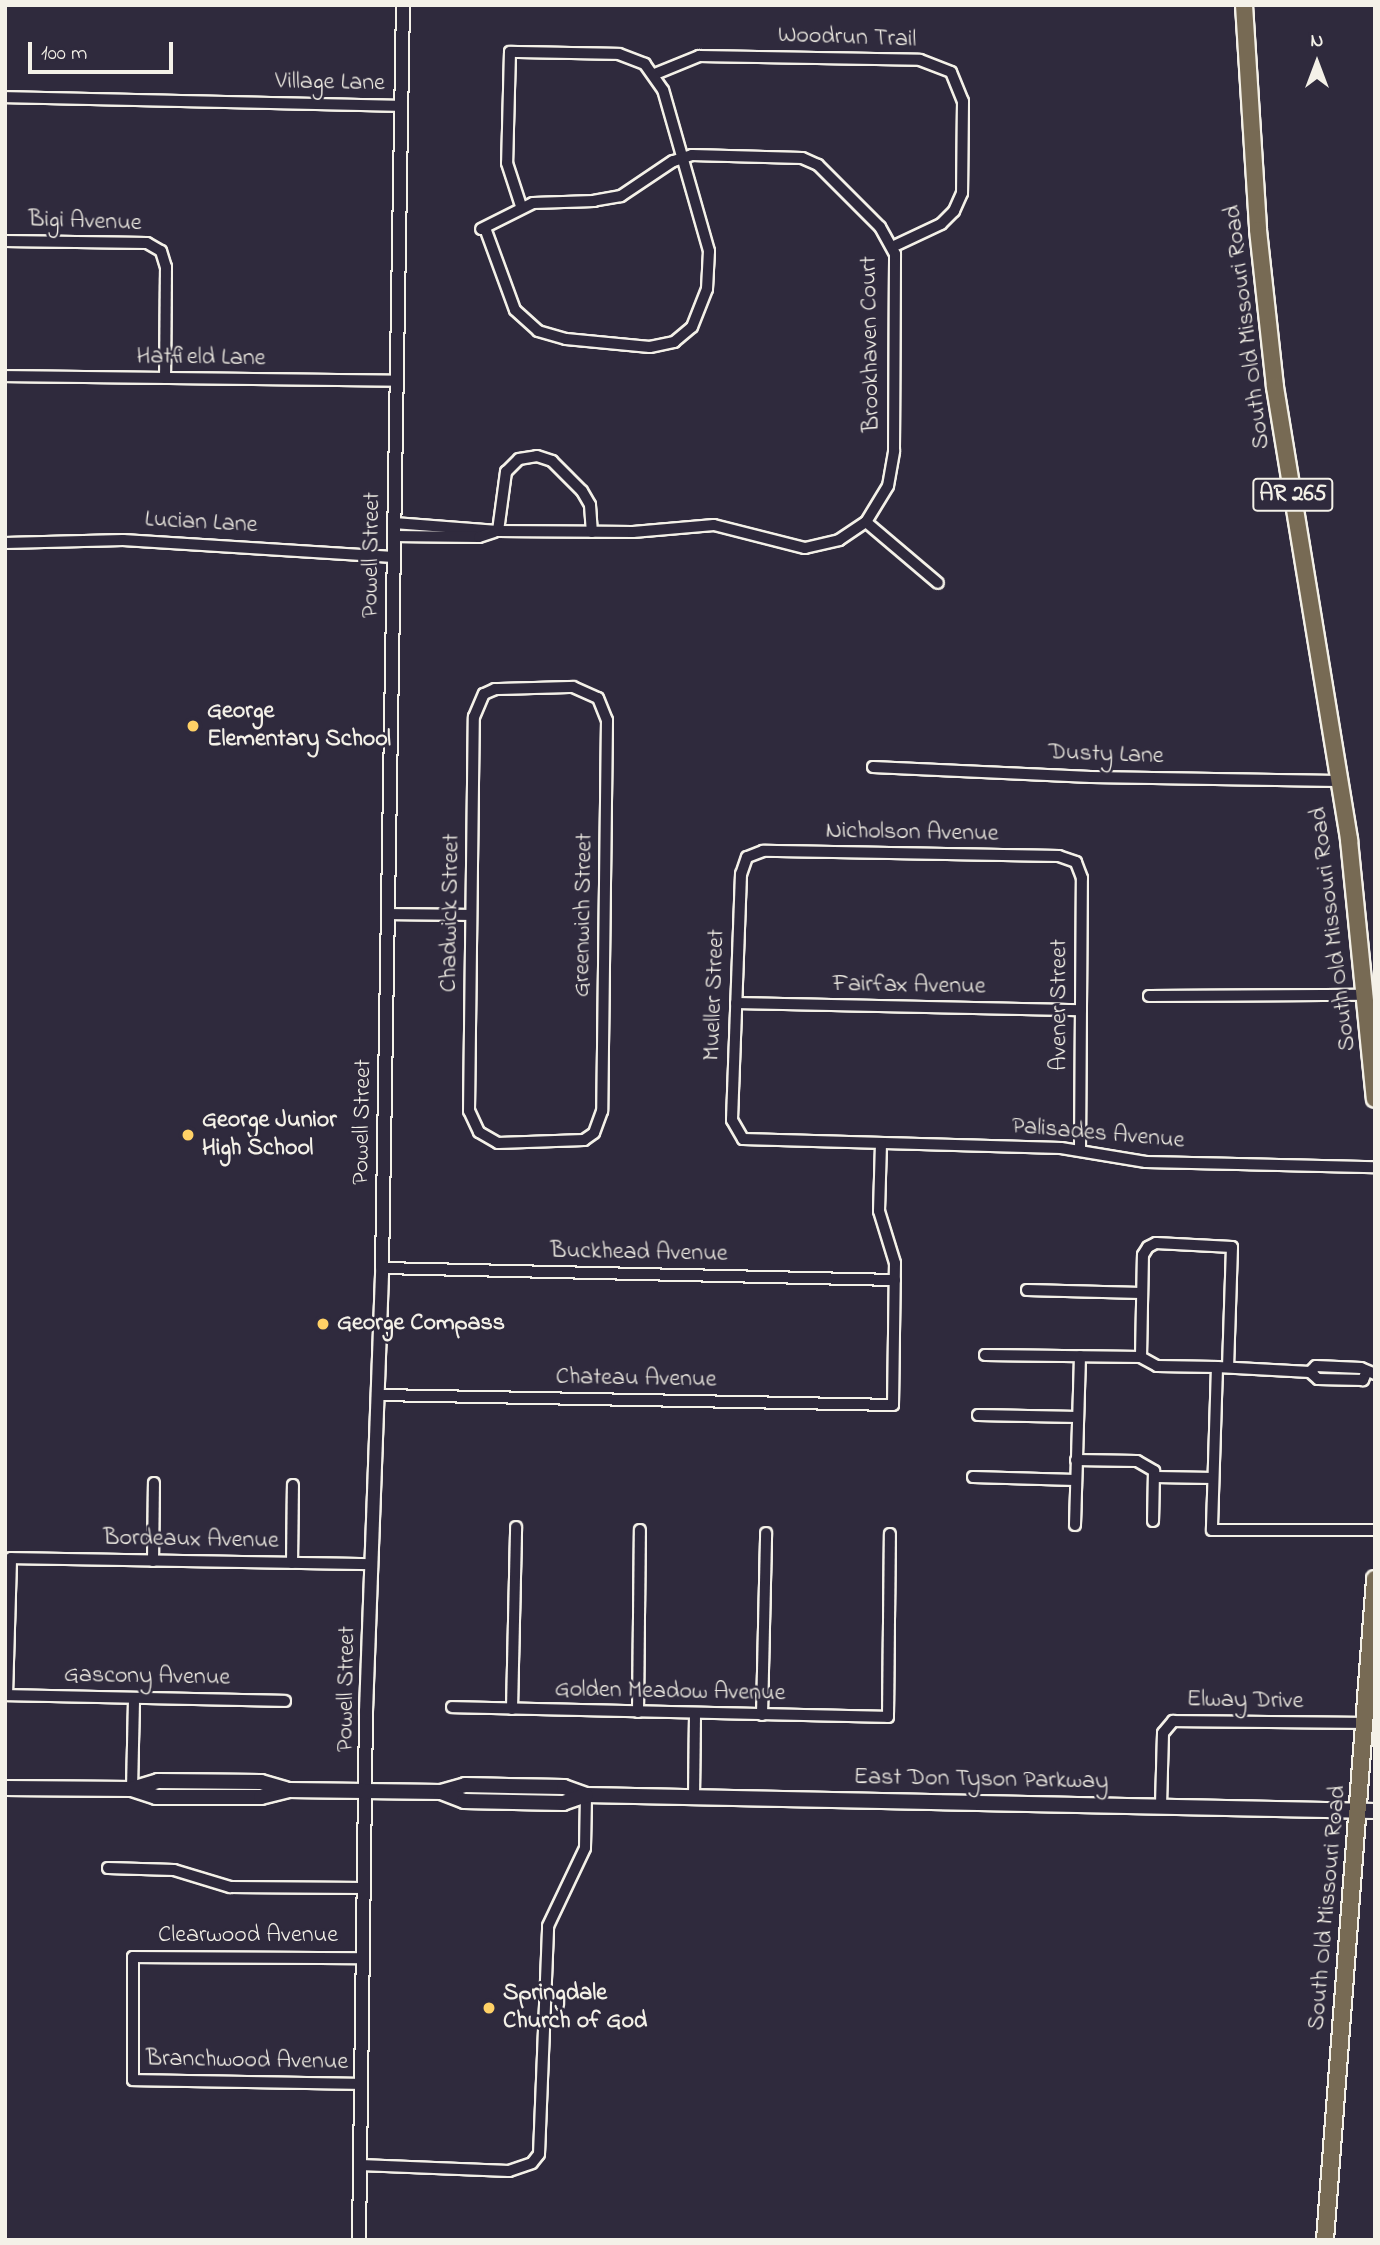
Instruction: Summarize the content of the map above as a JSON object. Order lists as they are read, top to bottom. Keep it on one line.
{"streets":{"main road":["South Old Missouri Road","AR 265","East Don Tyson Parkway"],"street":["Woodrun Trail","Village Lane","Bigi Avenue","Brookhaven Court","Hatfield Lane","Lucian Lane","Powell Street","Dusty Lane","Nicholson Avenue","Chadwick Street","Greenwich Street","Fairfax Avenue","Mueller Street","Avener Street","Palisades Avenue","Buckhead Avenue","Chateau Avenue","Bordeaux Avenue","Gascony Avenue","Golden Meadow Avenue","Elway Drive","Clearwood Avenue","Branchwood Avenue"]},"crossings":[["Woodrun Trail","Brookhaven Court"],["Village Lane","Powell Street"],["Bigi Avenue","Hatfield Lane"],["South Old Missouri Road","Dusty Lane"],["South Old Missouri Road","Elway Drive"],["South Old Missouri Road","East Don Tyson Parkway"],["Brookhaven Court","Powell Street"],["Hatfield Lane","Powell Street"],["Lucian Lane","Powell Street"],["Powell Street","Buckhead Avenue"],["Powell Street","Chateau Avenue"],["Powell Street","Bordeaux Avenue"],["Powell Street","East Don Tyson Parkway"],["Powell Street","Clearwood Avenue"],["Powell Street","Branchwood Avenue"],["Nicholson Avenue","Mueller Street"],["Nicholson Avenue","Avener Street"],["Chadwick Street","Greenwich Street"],["Fairfax Avenue","Mueller Street"],["Fairfax Avenue","Avener Street"],["Mueller Street","Palisades Avenue"],["Avener Street","Palisades Avenue"],["Buckhead Avenue","Chateau Avenue"],["Bordeaux Avenue","Gascony Avenue"],["Elway Drive","East Don Tyson Parkway"],["Clearwood Avenue","Branchwood Avenue"]],"places":["George Elementary School","George Junior High School","George Compass","Springdale Church of God"],"scale_bar":"100 m","north":"top"}
